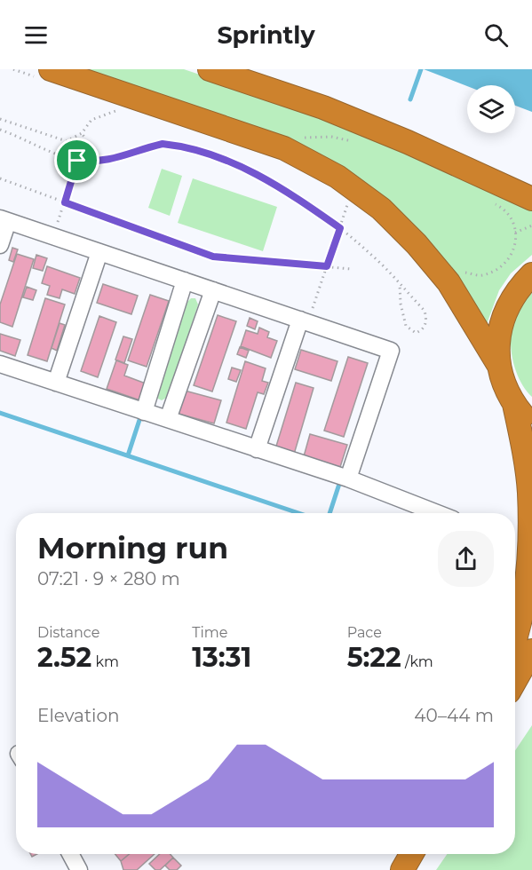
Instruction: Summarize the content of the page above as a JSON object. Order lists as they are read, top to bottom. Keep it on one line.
{"page":{"header":"Sprintly","heading":["Morning run","07:21 · 9 × 280 m"],"stats":[["Distance","2.52 km"],["Time","13:31"],["Pace","5:22 /km"]],"chart":["Elevation","40–44 m"]}}
